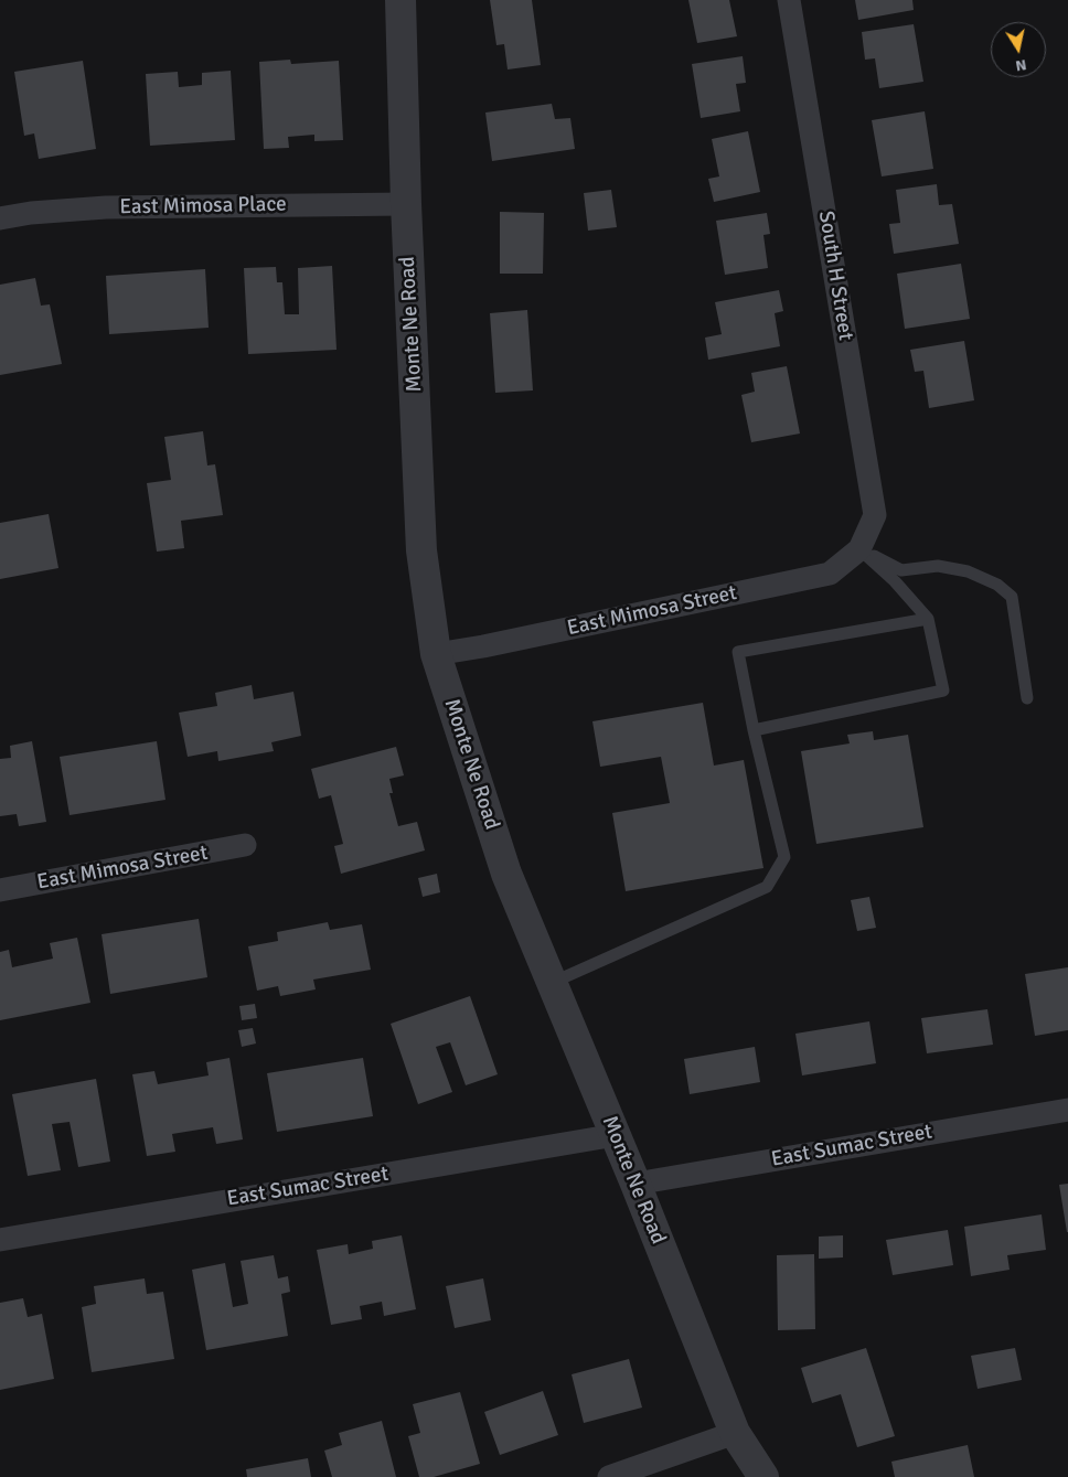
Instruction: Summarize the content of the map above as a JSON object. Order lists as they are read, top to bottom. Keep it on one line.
{"streets":{"street":["East Mimosa Place","South H Street","Monte Ne Road","East Mimosa Street","East Sumac Street"]},"crossings":[["East Mimosa Place","Monte Ne Road"],["South H Street","East Mimosa Street"],["Monte Ne Road","East Mimosa Street"],["Monte Ne Road","East Sumac Street"]],"north":"bottom"}
